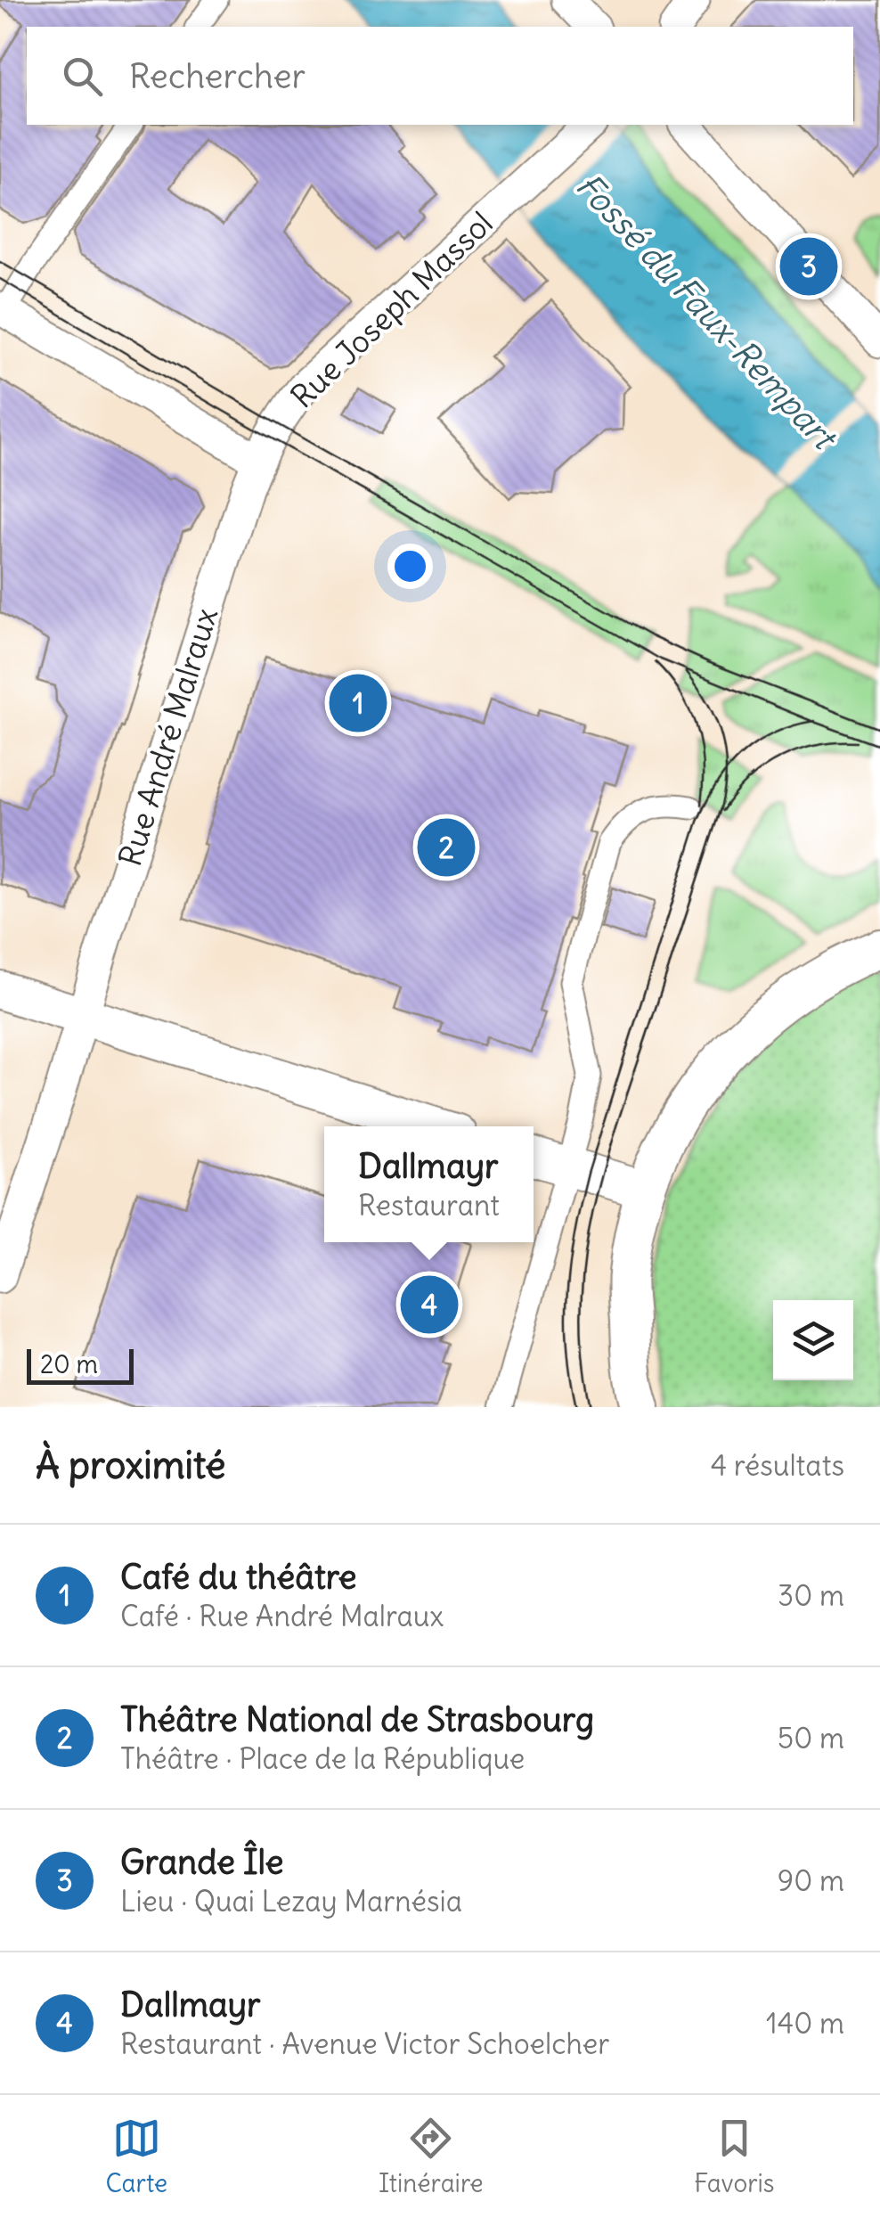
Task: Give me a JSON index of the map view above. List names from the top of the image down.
{
  "streets": {
    "street": ["Rue Joseph Massol", "Rue André Malraux"]
  },
  "crossings": [
    ["Rue Joseph Massol", "Rue André Malraux"]
  ],
  "water": ["Fossé du Faux-Rempart"],
  "scale_bar": "20 m",
  "page": {
    "search": "Rechercher",
    "pins": [
      "3",
      "1",
      "2",
      "4"
    ],
    "popup": ["Dallmayr", "Restaurant"],
    "scale": "20 m",
    "heading": ["À proximité", "4 résultats"],
    "list": [
      {
        "mark": "1",
        "name": "Café du théâtre",
        "note": "Café · Rue André Malraux",
        "value": "30 m"
      },
      {
        "mark": "2",
        "name": "Théâtre National de Strasbourg",
        "note": "Théâtre · Place de la République",
        "value": "50 m"
      },
      {
        "mark": "3",
        "name": "Grande Île",
        "note": "Lieu · Quai Lezay Marnésia",
        "value": "90 m"
      },
      {
        "mark": "4",
        "name": "Dallmayr",
        "note": "Restaurant · Avenue Victor Schoelcher",
        "value": "140 m"
      }
    ],
    "nav": ["Carte", "Itinéraire", "Favoris"]
  }
}
